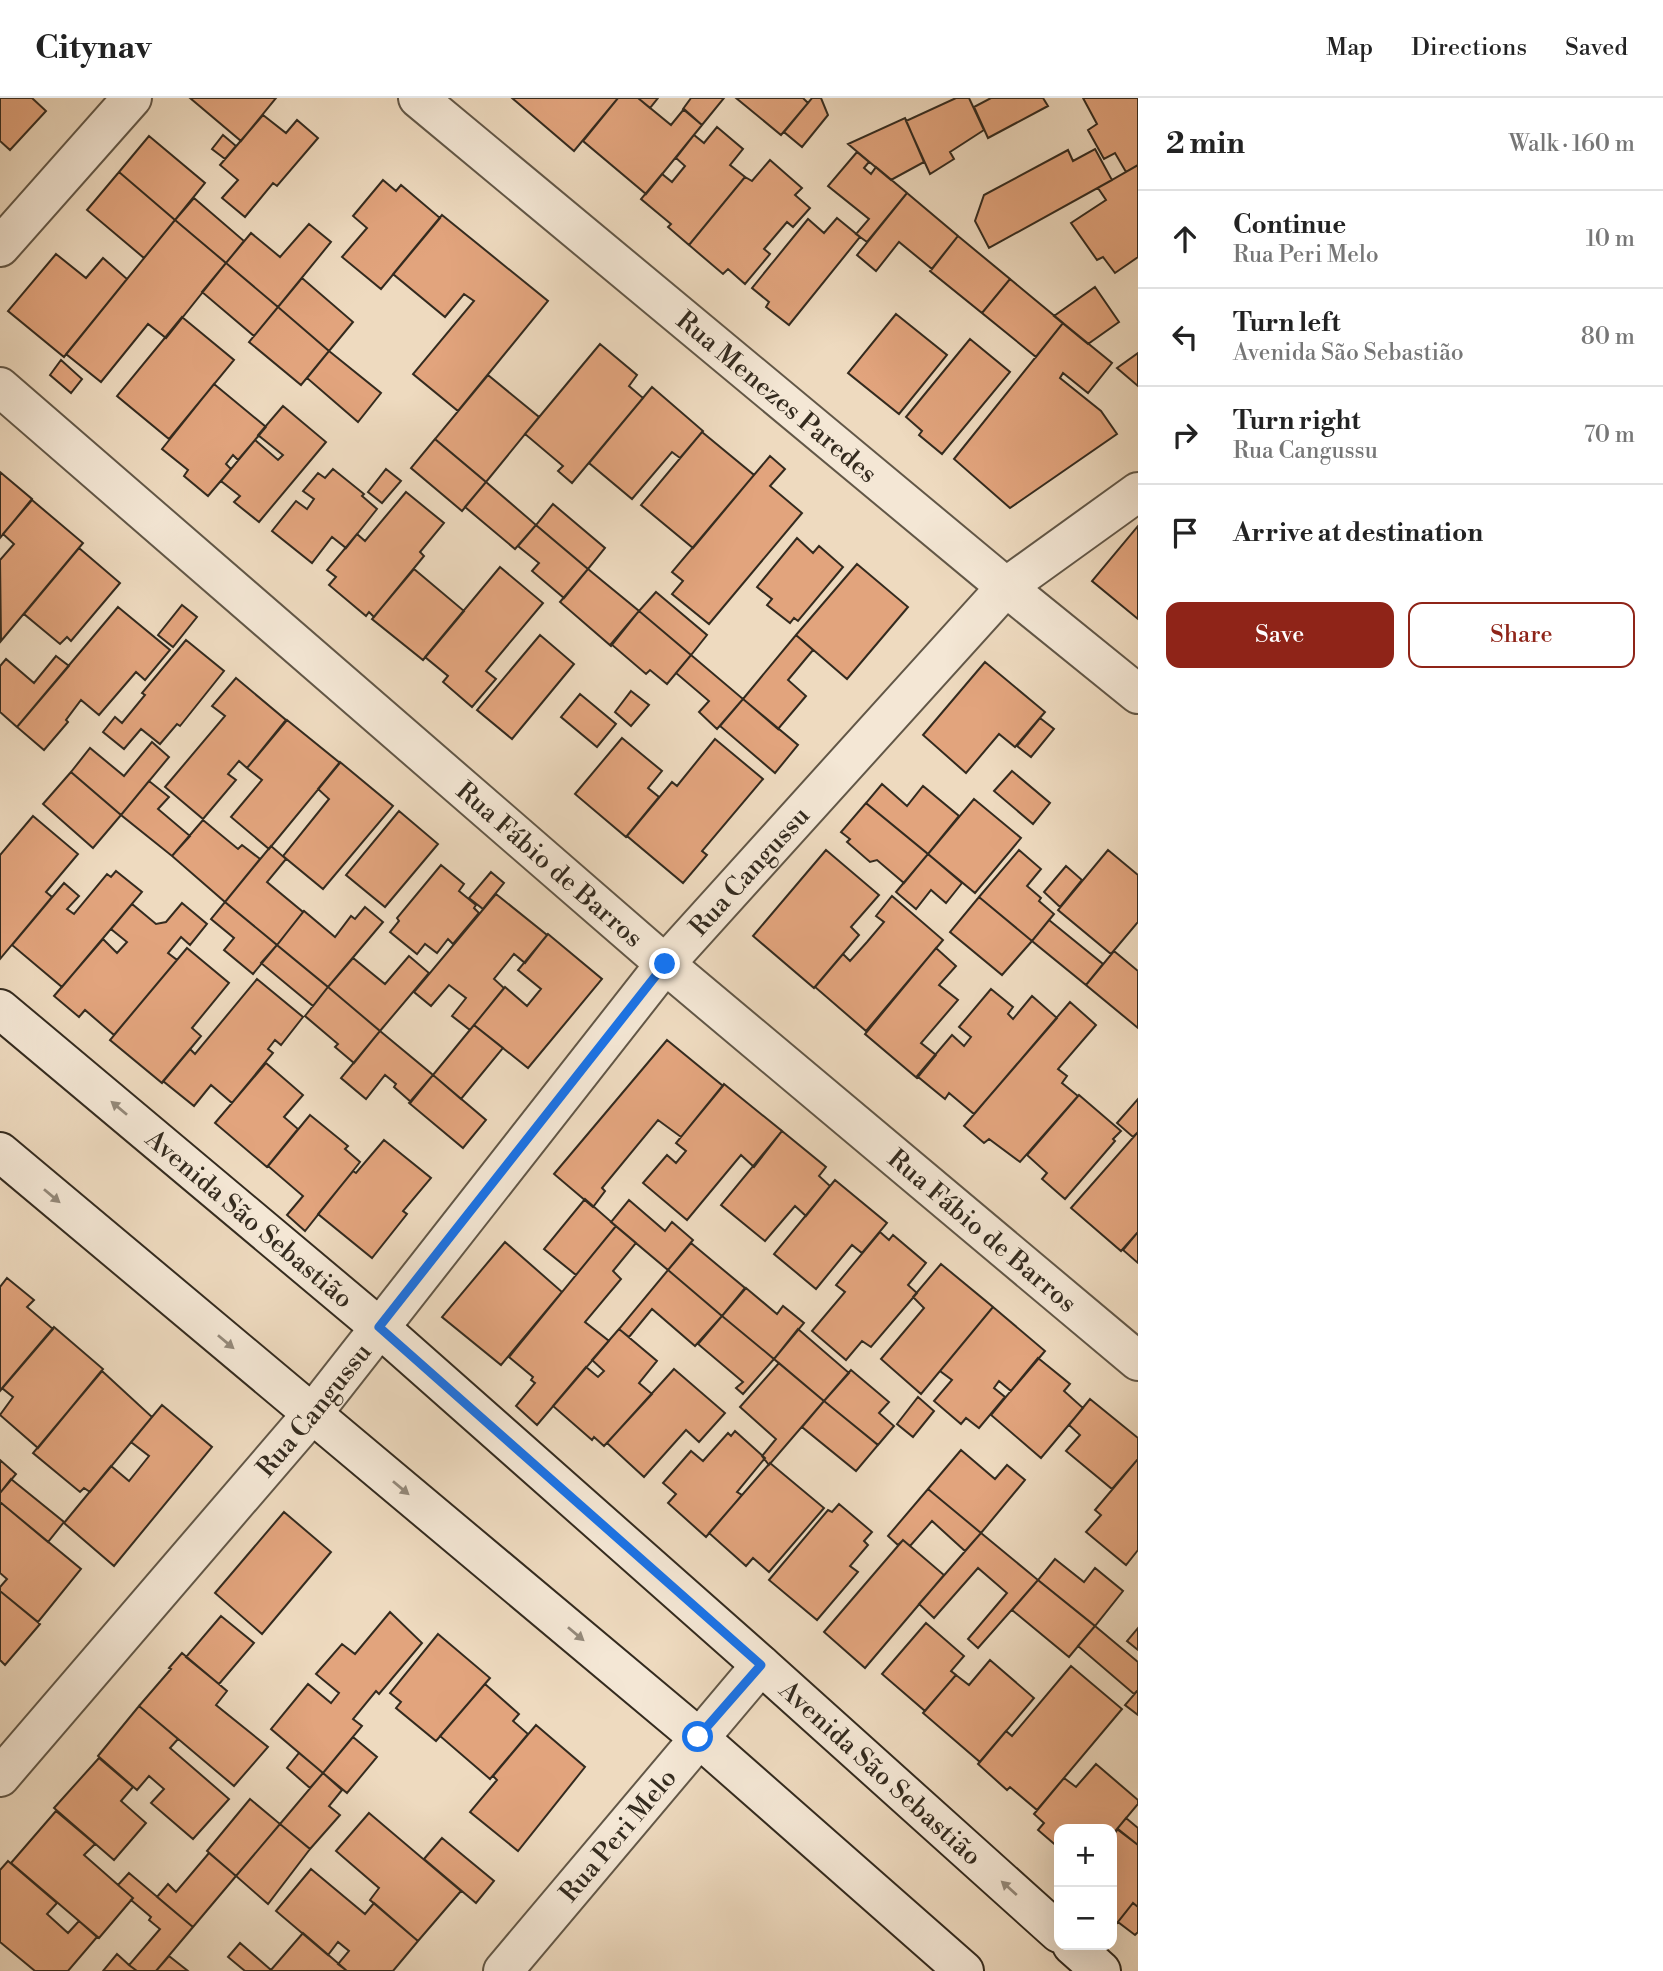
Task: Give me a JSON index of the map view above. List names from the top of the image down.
{
  "streets": {
    "street": [
      "Rua Menezes Paredes",
      "Rua Fábio de Barros",
      "Rua Cangussu",
      "Avenida São Sebastião",
      "Rua Peri Melo"
    ]
  },
  "crossings": [
    ["Rua Menezes Paredes", "Rua Cangussu"],
    ["Rua Fábio de Barros", "Rua Cangussu"],
    ["Rua Cangussu", "Avenida São Sebastião"],
    ["Avenida São Sebastião", "Rua Peri Melo"]
  ],
  "page": {
    "header": "Citynav",
    "nav": ["Map", "Directions", "Saved"],
    "heading": ["2 min", "Walk · 160 m"],
    "list": [
      ["Continue", "Rua Peri Melo", "10 m"],
      ["Turn left", "Avenida São Sebastião", "80 m"],
      ["Turn right", "Rua Cangussu", "70 m"],
      "Arrive at destination"
    ],
    "buttons": ["Save", "Share"],
    "map_buttons": ["+", "−"]
  }
}
